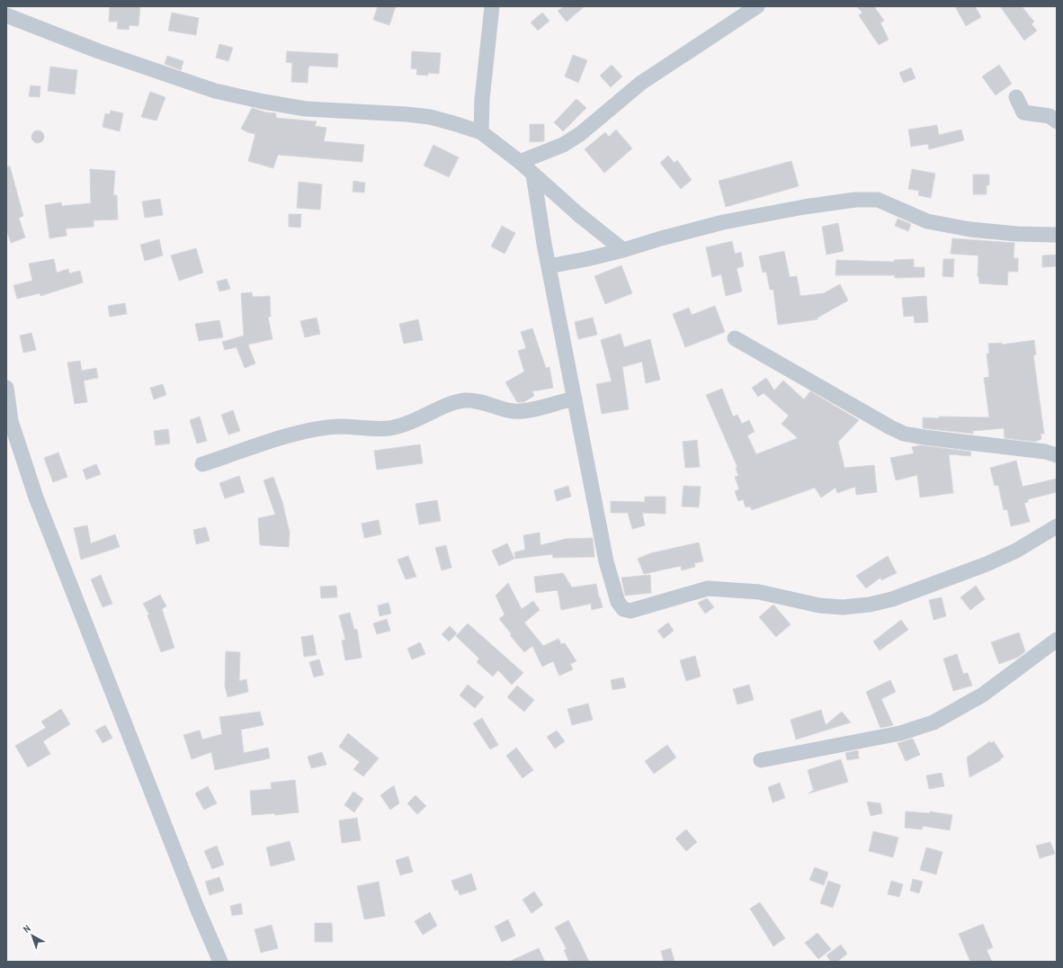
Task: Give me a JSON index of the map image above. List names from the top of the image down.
{
  "north": "top left"
}
